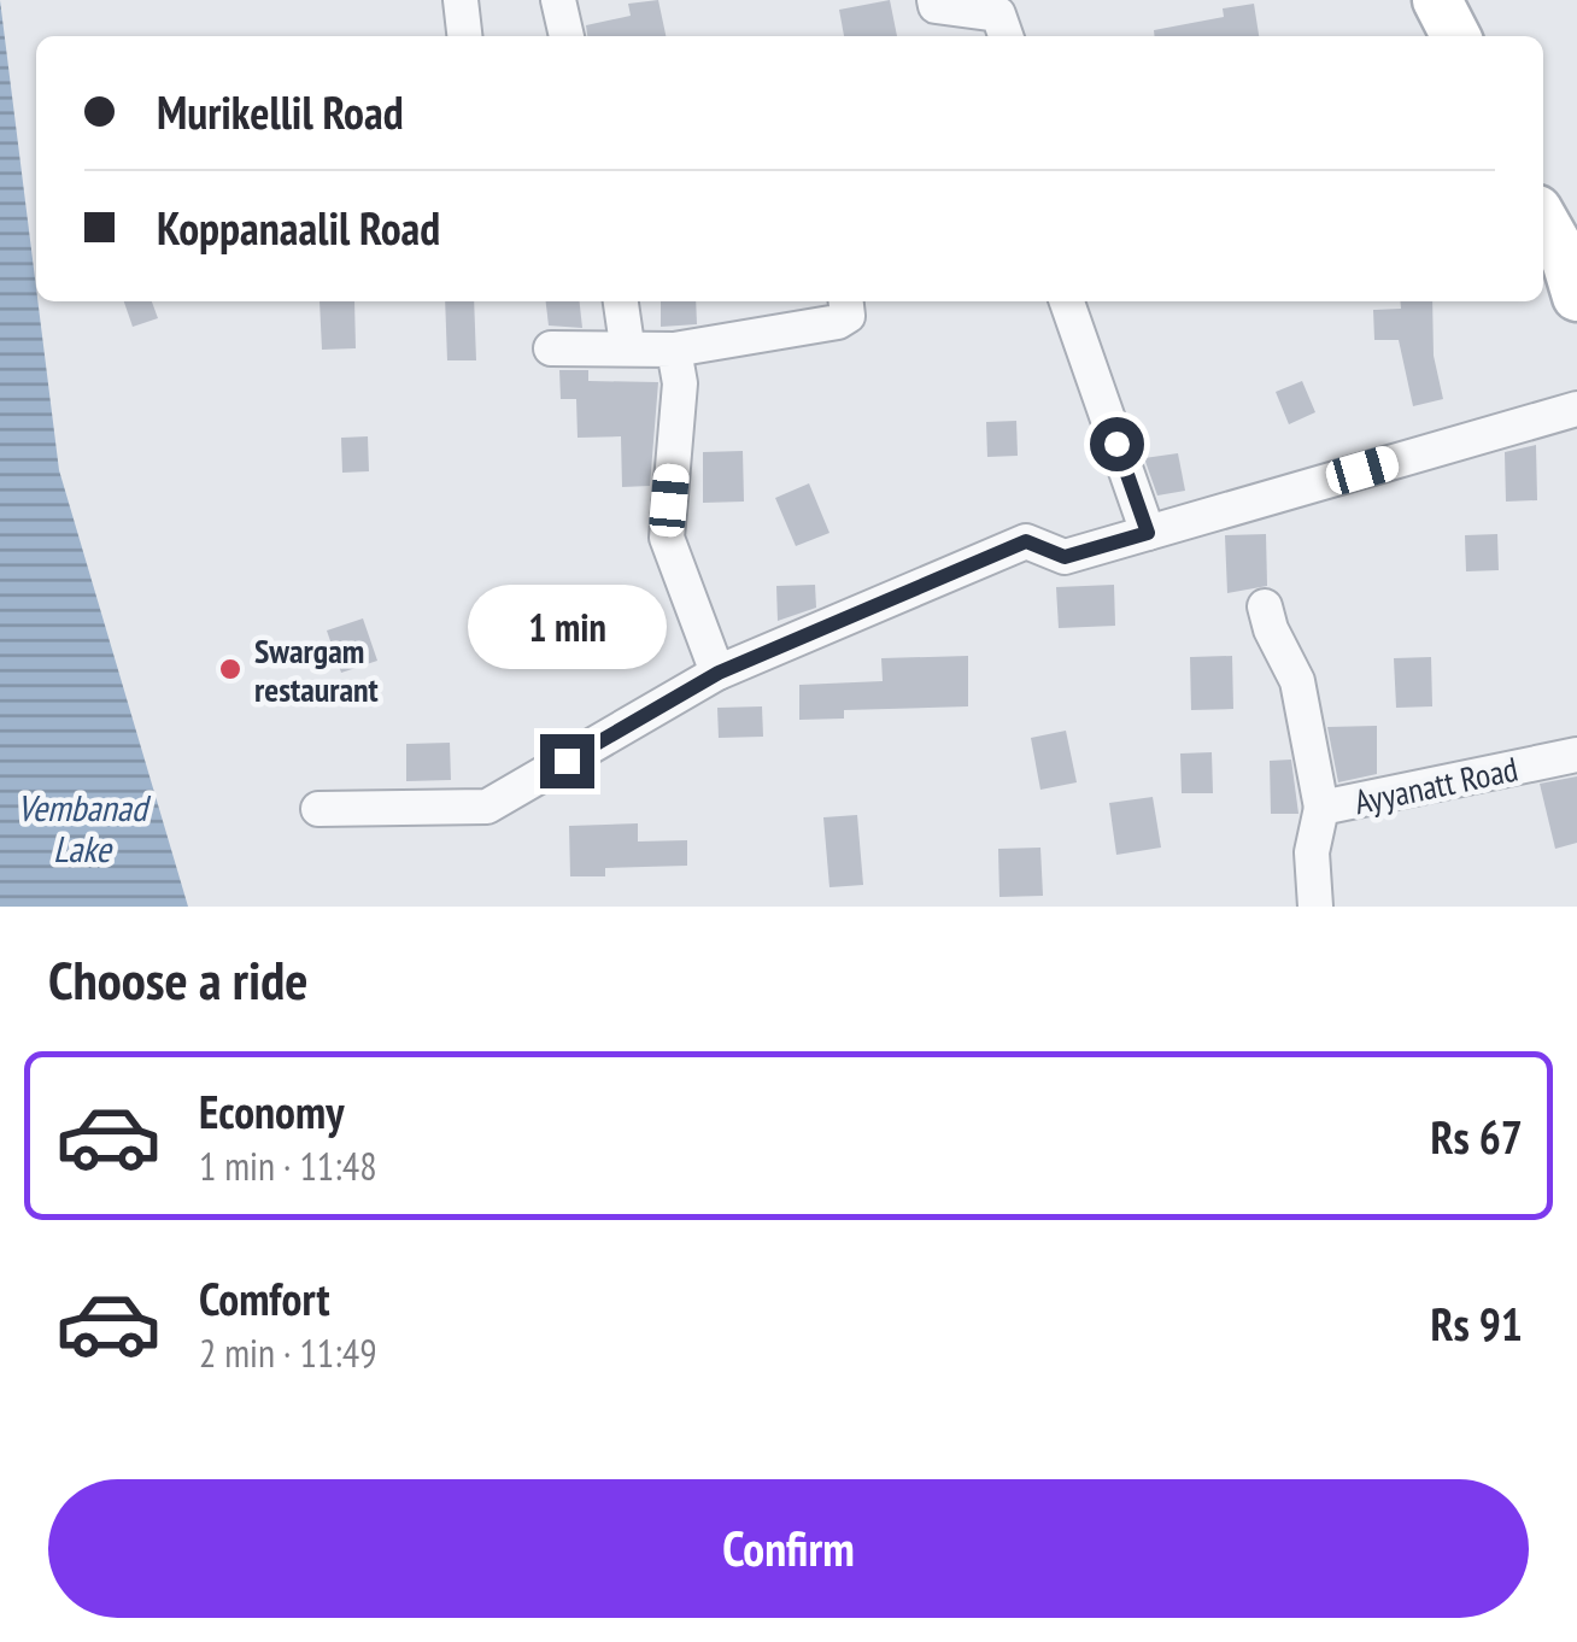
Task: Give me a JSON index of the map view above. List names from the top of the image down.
{
  "streets": {
    "street": ["Ayyanatt Road"]
  },
  "water": ["Vembanad Lake"],
  "places": ["Swargam restaurant"],
  "page": {
    "banner": ["Murikellil Road", "Koppanaalil Road"],
    "bubble": "1 min",
    "heading": "Choose a ride",
    "list": [
      {
        "name": "Economy",
        "note": "1 min · 11:48",
        "value": "Rs 67"
      },
      {
        "name": "Comfort",
        "note": "2 min · 11:49",
        "value": "Rs 91"
      }
    ],
    "buttons": "Confirm"
  }
}
